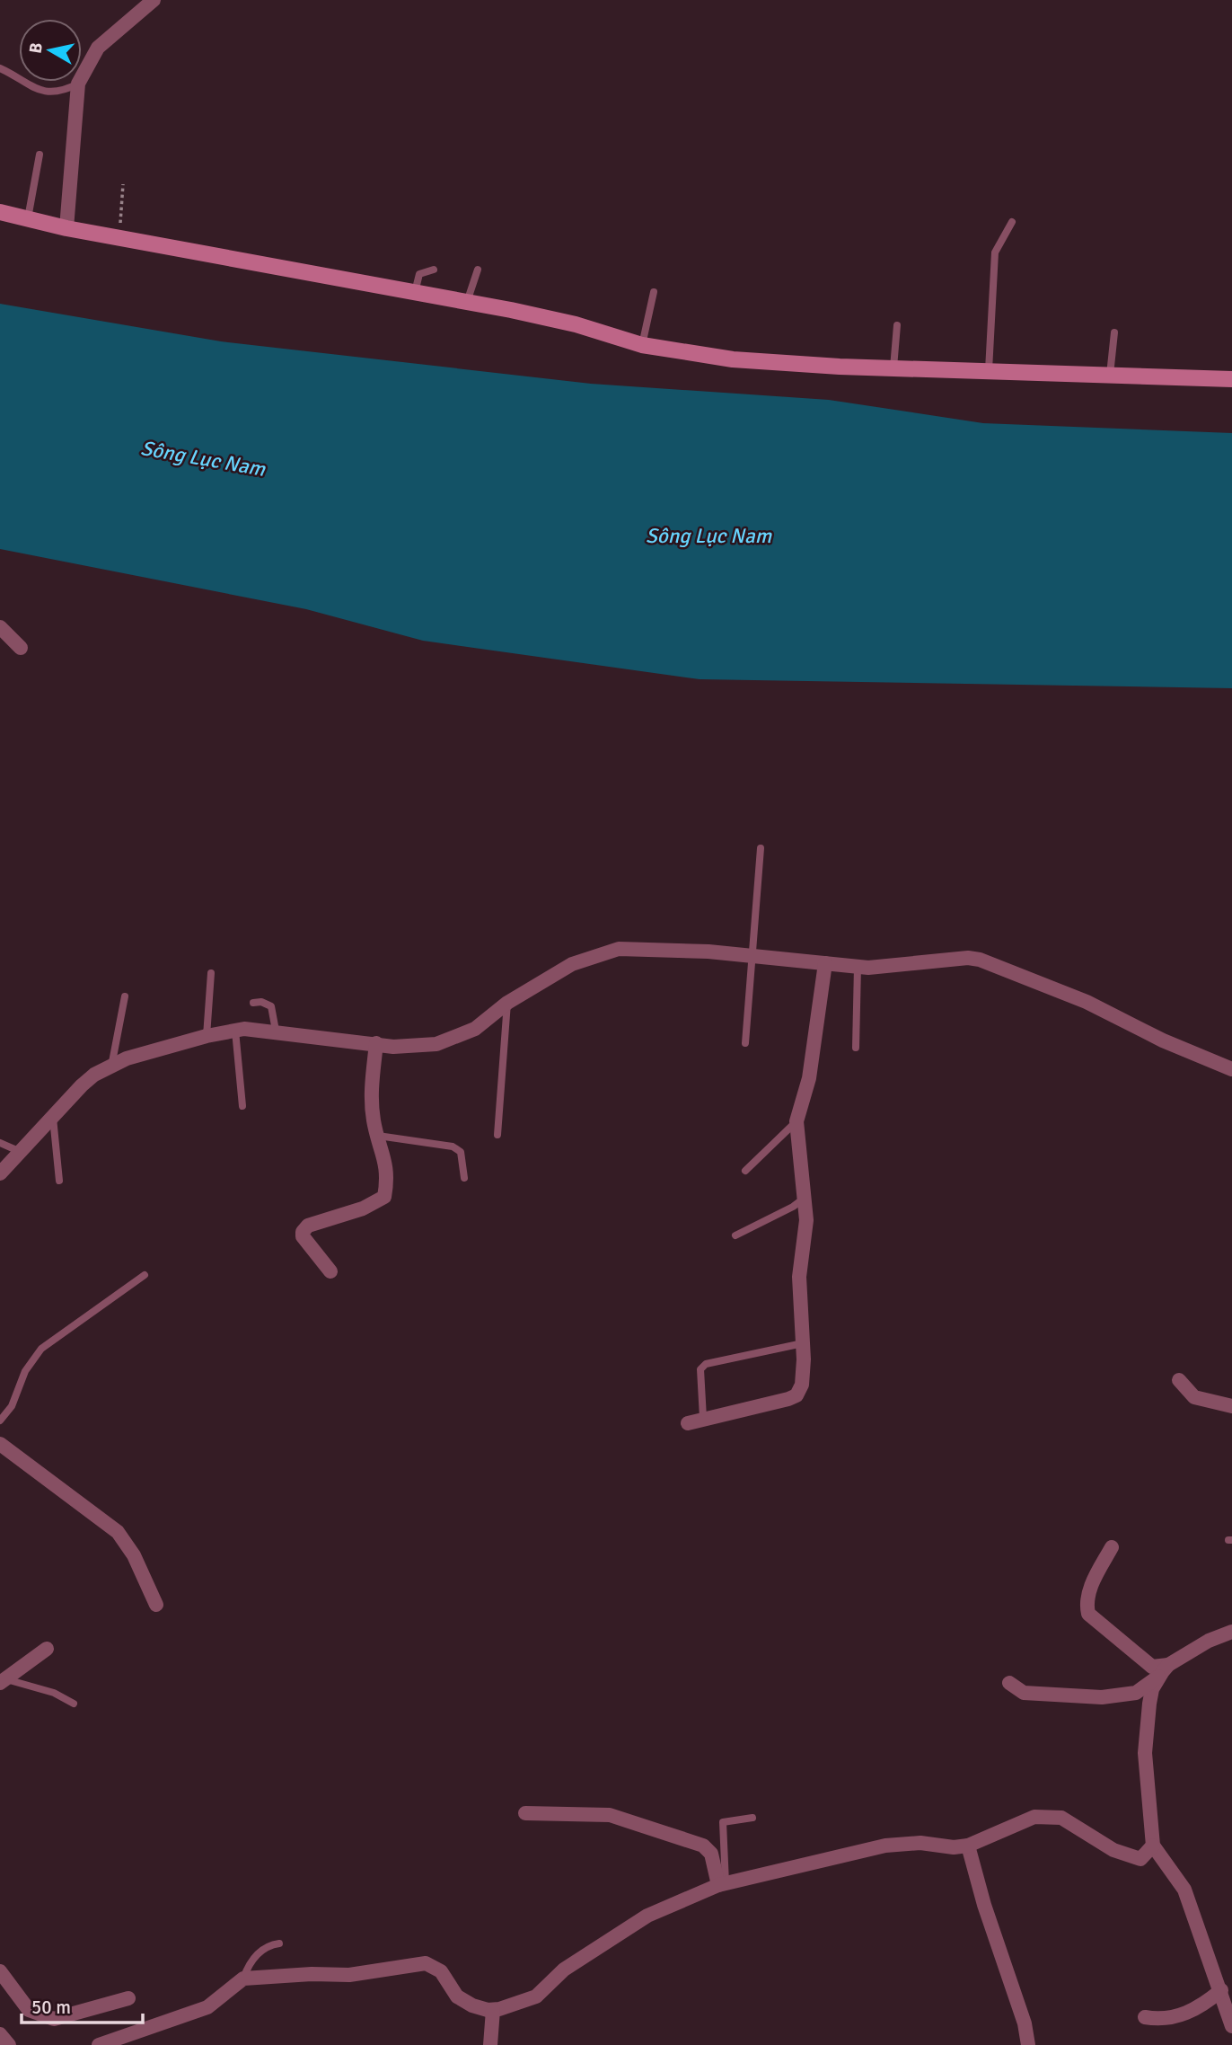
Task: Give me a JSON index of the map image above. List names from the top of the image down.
{
  "water": ["Sông Lục Nam"],
  "scale_bar": "50 m",
  "north": "left"
}
